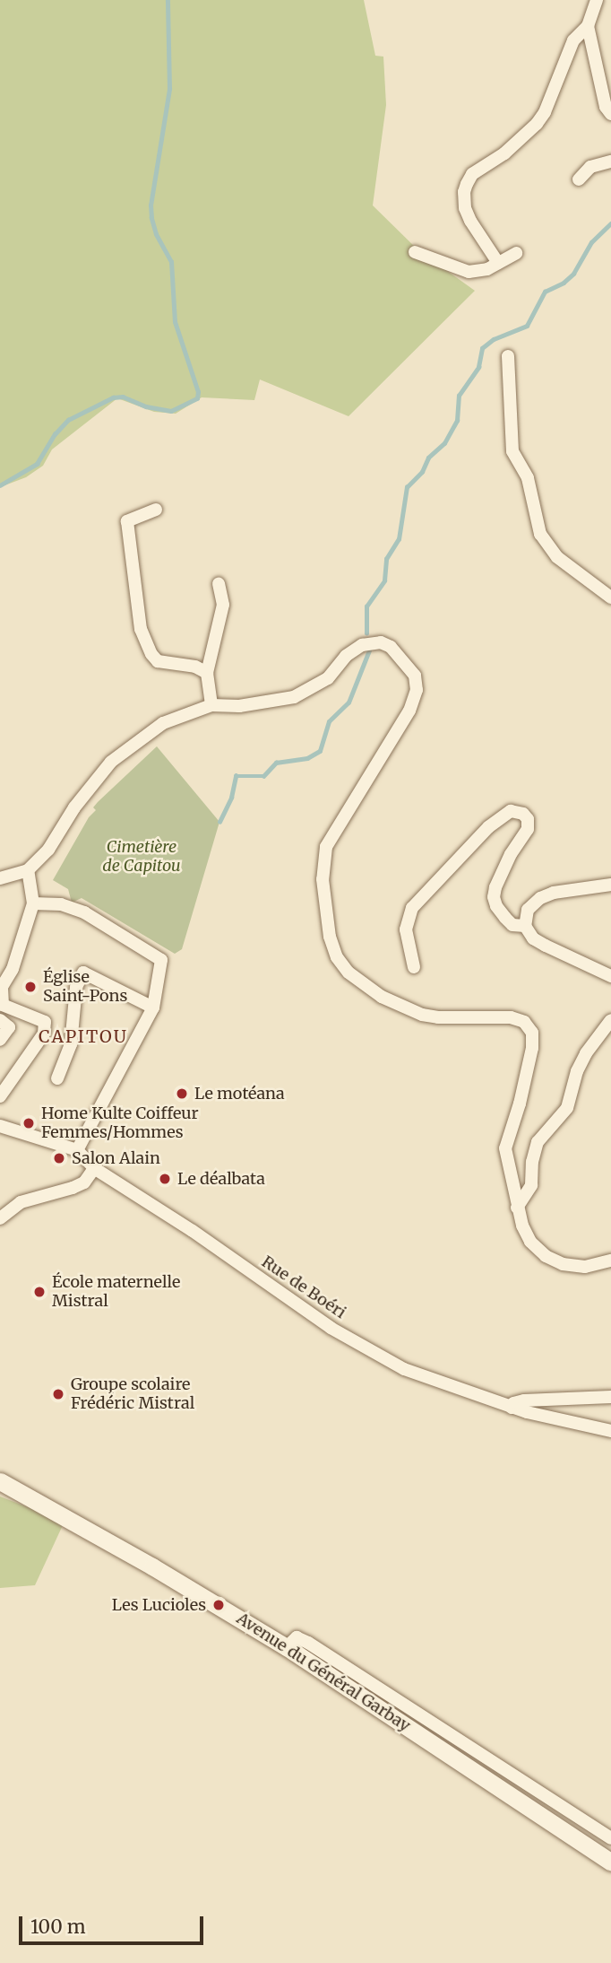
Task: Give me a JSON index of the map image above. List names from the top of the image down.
{
  "streets": {
    "main road": ["Avenue du Général Garbay"],
    "street": ["Rue de Boéri"]
  },
  "districts": ["CAPITOU"],
  "parks": ["Cimetière de Capitou"],
  "places": [
    "Église Saint-Pons",
    "Le motéana",
    "Home Kulte Coiffeur Femmes/Hommes",
    "Salon Alain",
    "Le déalbata",
    "École maternelle Mistral",
    "Groupe scolaire Frédéric Mistral",
    "Les Lucioles"
  ],
  "scale_bar": "100 m"
}
